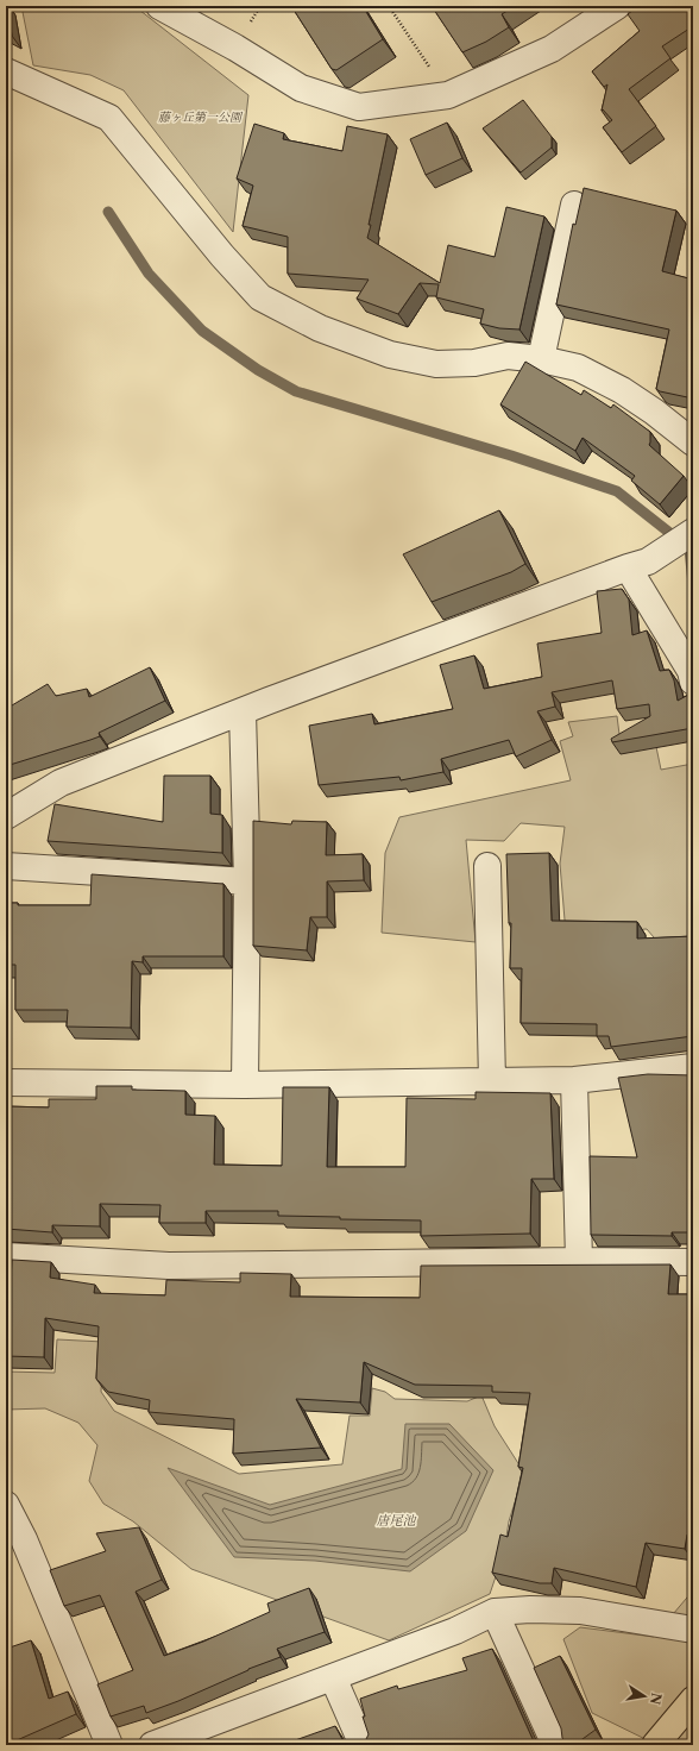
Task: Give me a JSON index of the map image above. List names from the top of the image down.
{
  "water": ["唐尾池"],
  "parks": ["藤ヶ丘第一公園"],
  "north": "right"
}
